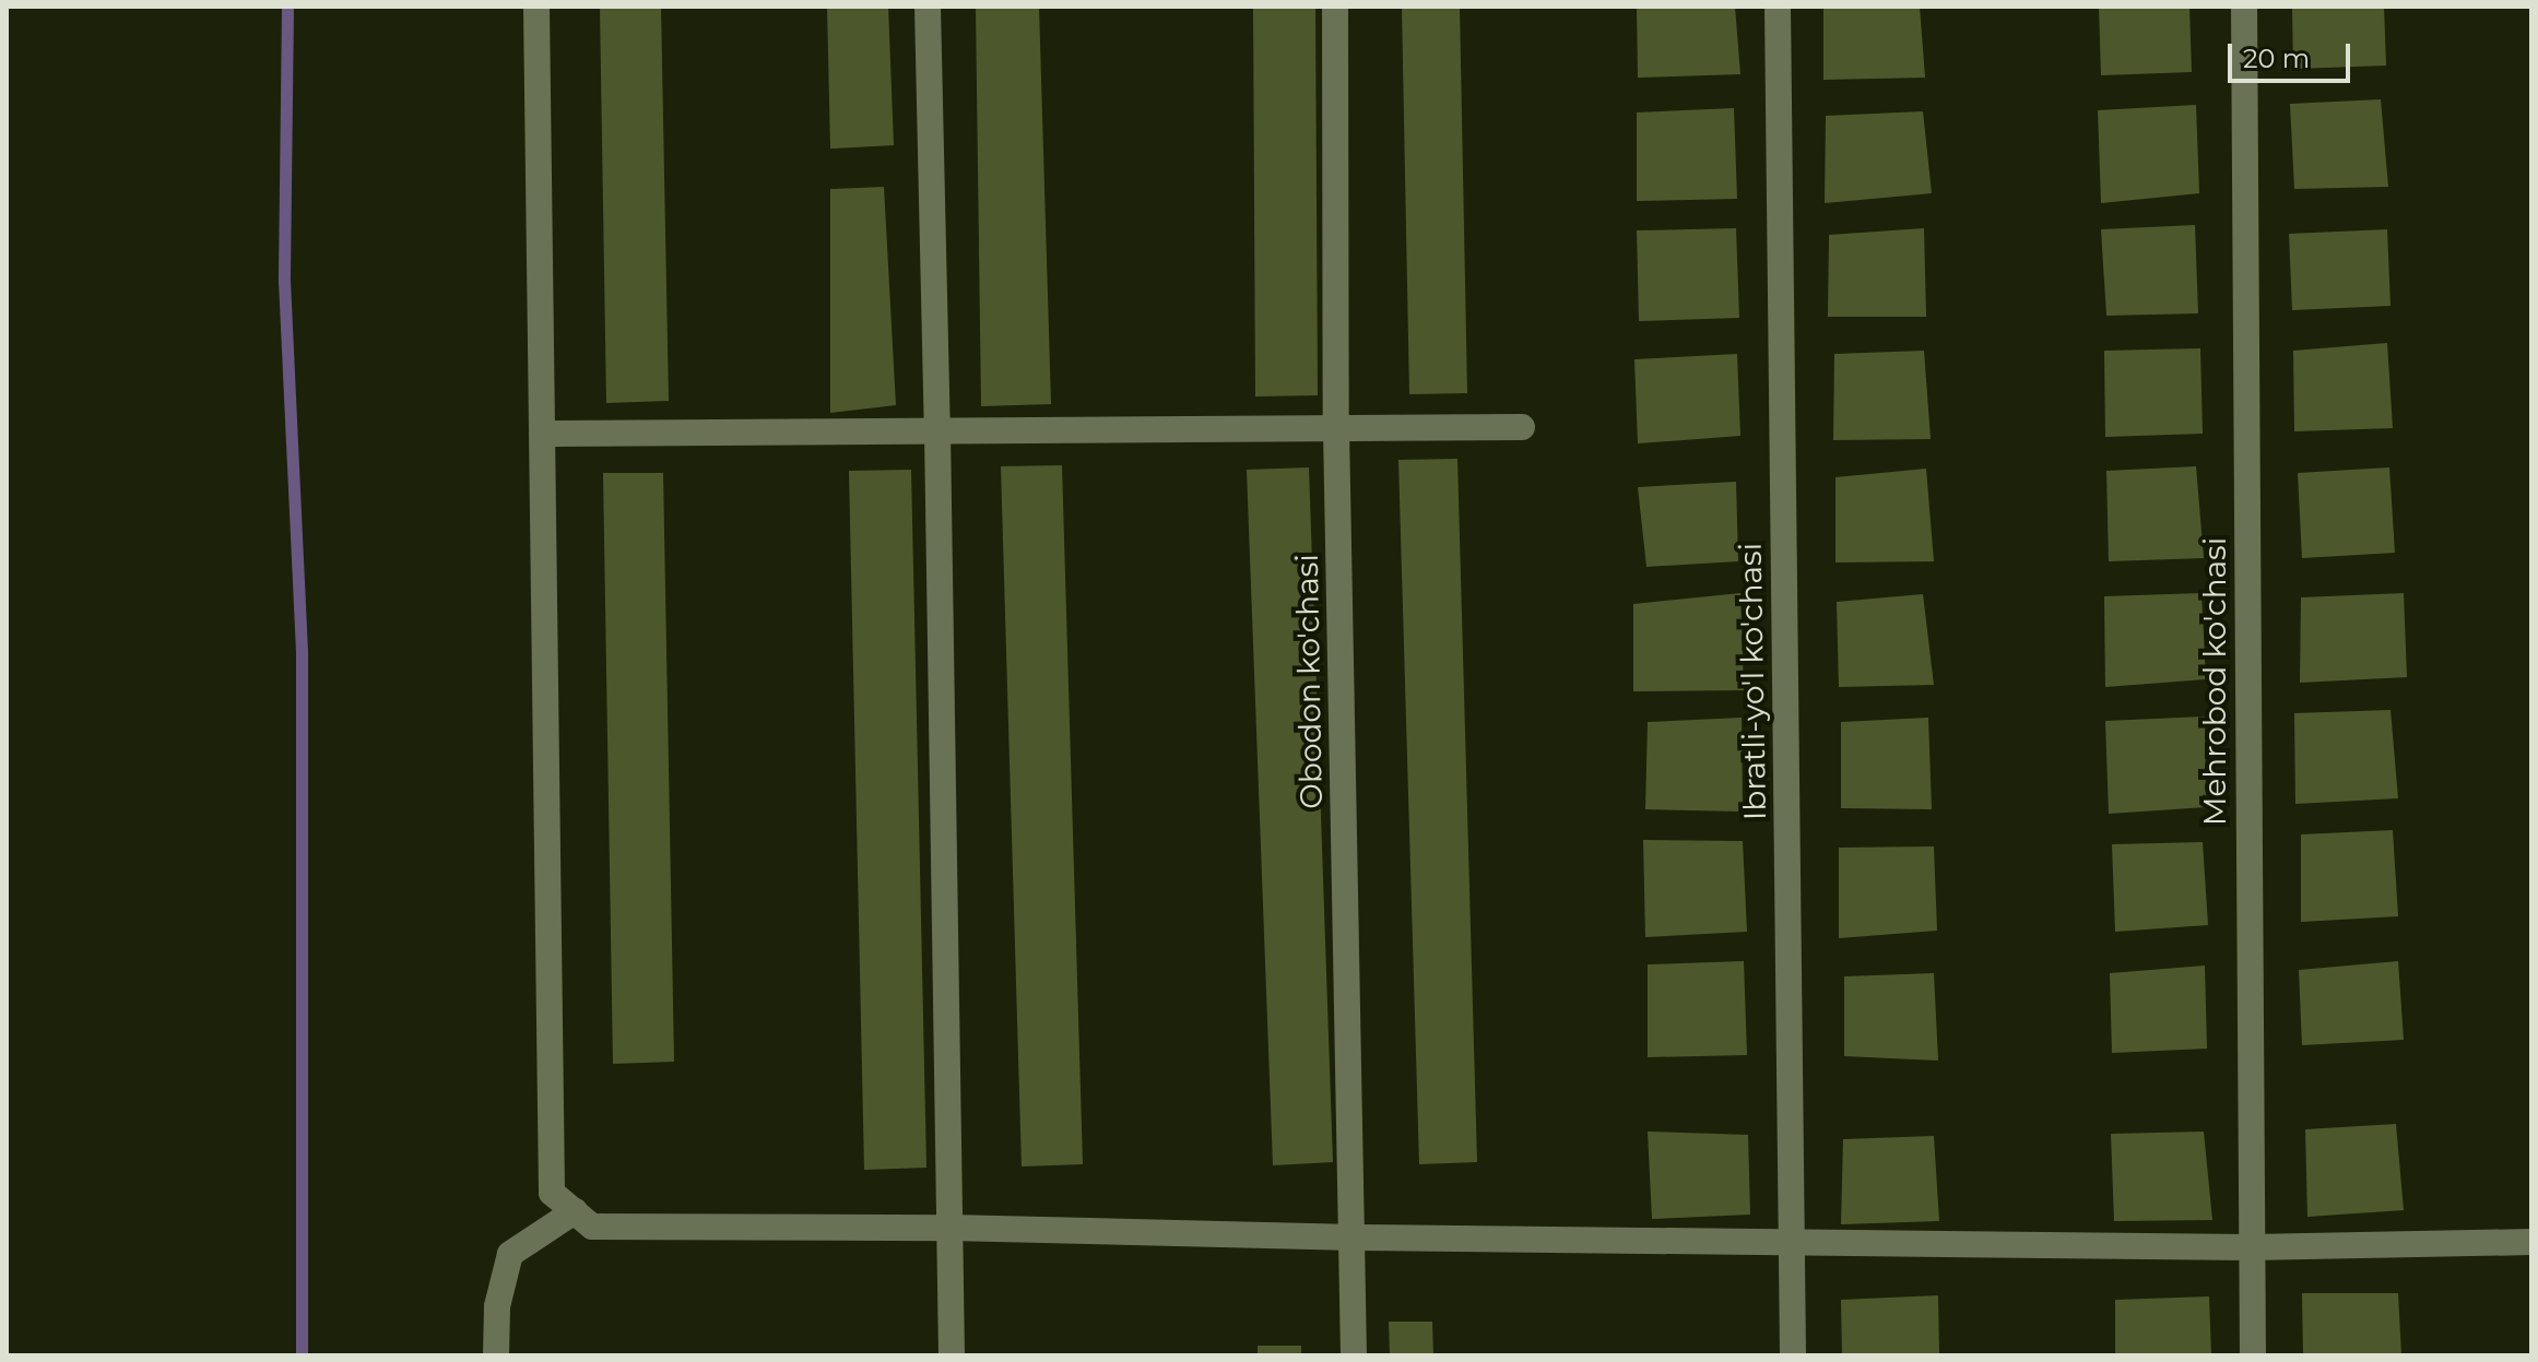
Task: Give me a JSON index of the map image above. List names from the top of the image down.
{
  "streets": {
    "street": ["Obodon ko'chasi", "Ibratli-yo'l ko'chasi", "Mehrobod ko'chasi"]
  },
  "scale_bar": "20 m"
}
